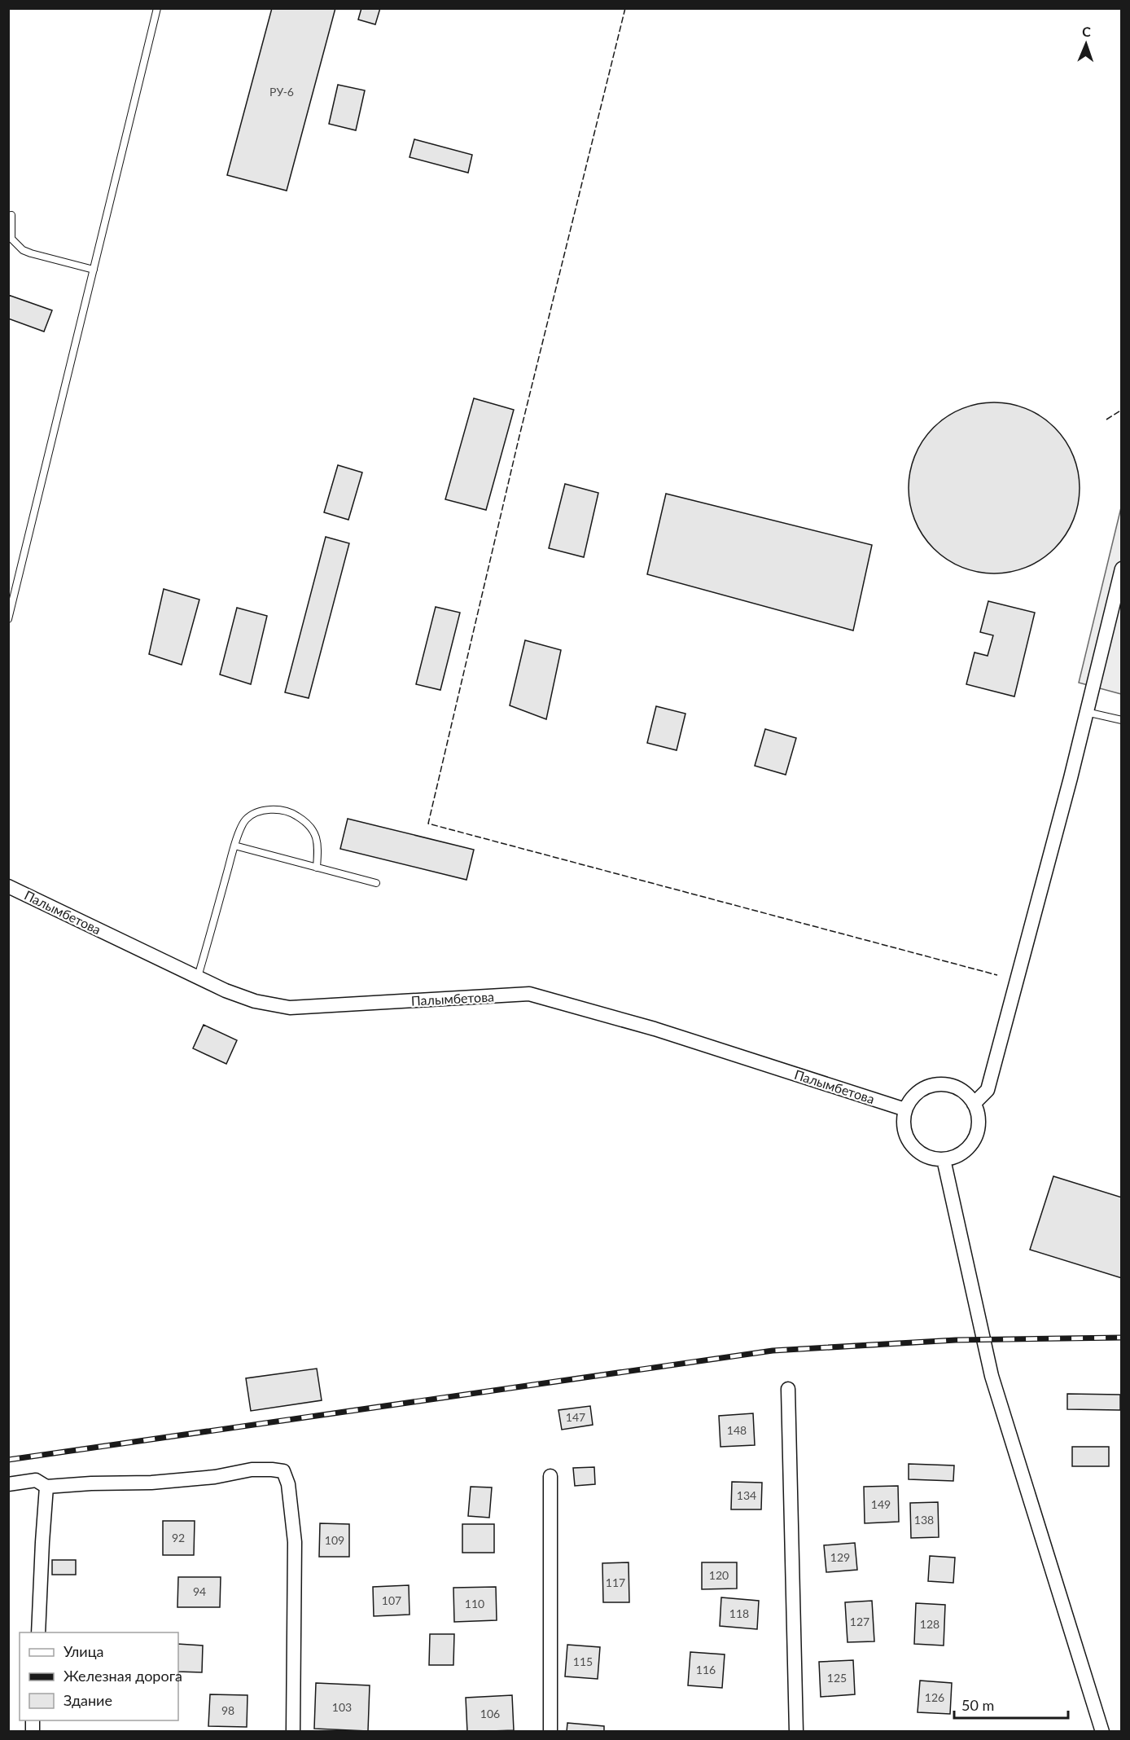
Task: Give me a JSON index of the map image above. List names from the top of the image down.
{
  "streets": {
    "street": ["Палымбетова"]
  },
  "house_numbers": [
    "РУ-6",
    "147",
    "148",
    "134",
    "149",
    "138",
    "92",
    "109",
    "129",
    "120",
    "117",
    "94",
    "107",
    "110",
    "118",
    "127",
    "128",
    "115",
    "116",
    "125",
    "126",
    "103",
    "98",
    "106"
  ],
  "legend": ["Улица", "Железная дорога", "Здание"],
  "scale_bar": "50 m",
  "north": "top"
}
